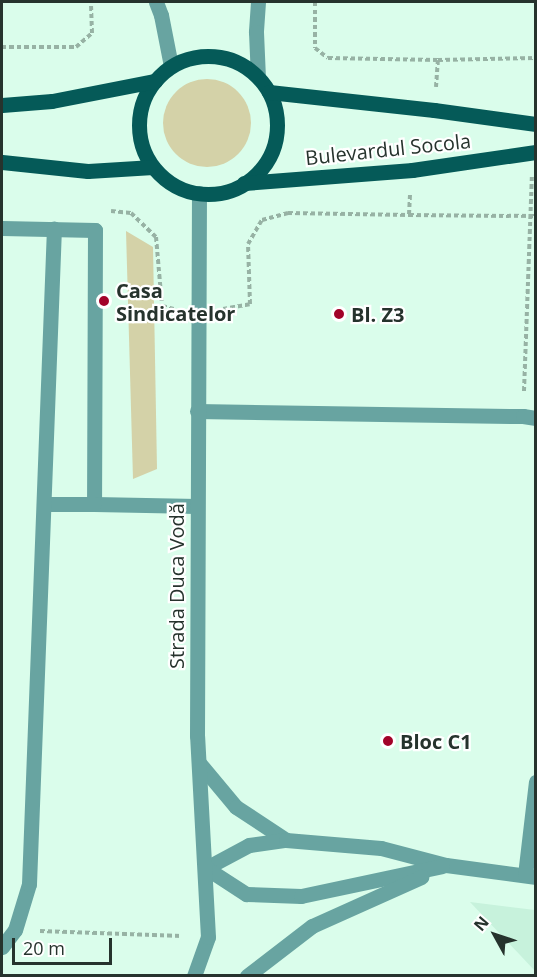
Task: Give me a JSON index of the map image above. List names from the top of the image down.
{
  "streets": {
    "main road": ["Bulevardul Socola"],
    "street": ["Strada Duca Vodă"]
  },
  "crossings": [
    ["Bulevardul Socola", "Strada Duca Vodă"]
  ],
  "places": ["Casa Sindicatelor", "Bl. Z3", "Bloc C1"],
  "scale_bar": "20 m",
  "north": "top left"
}
